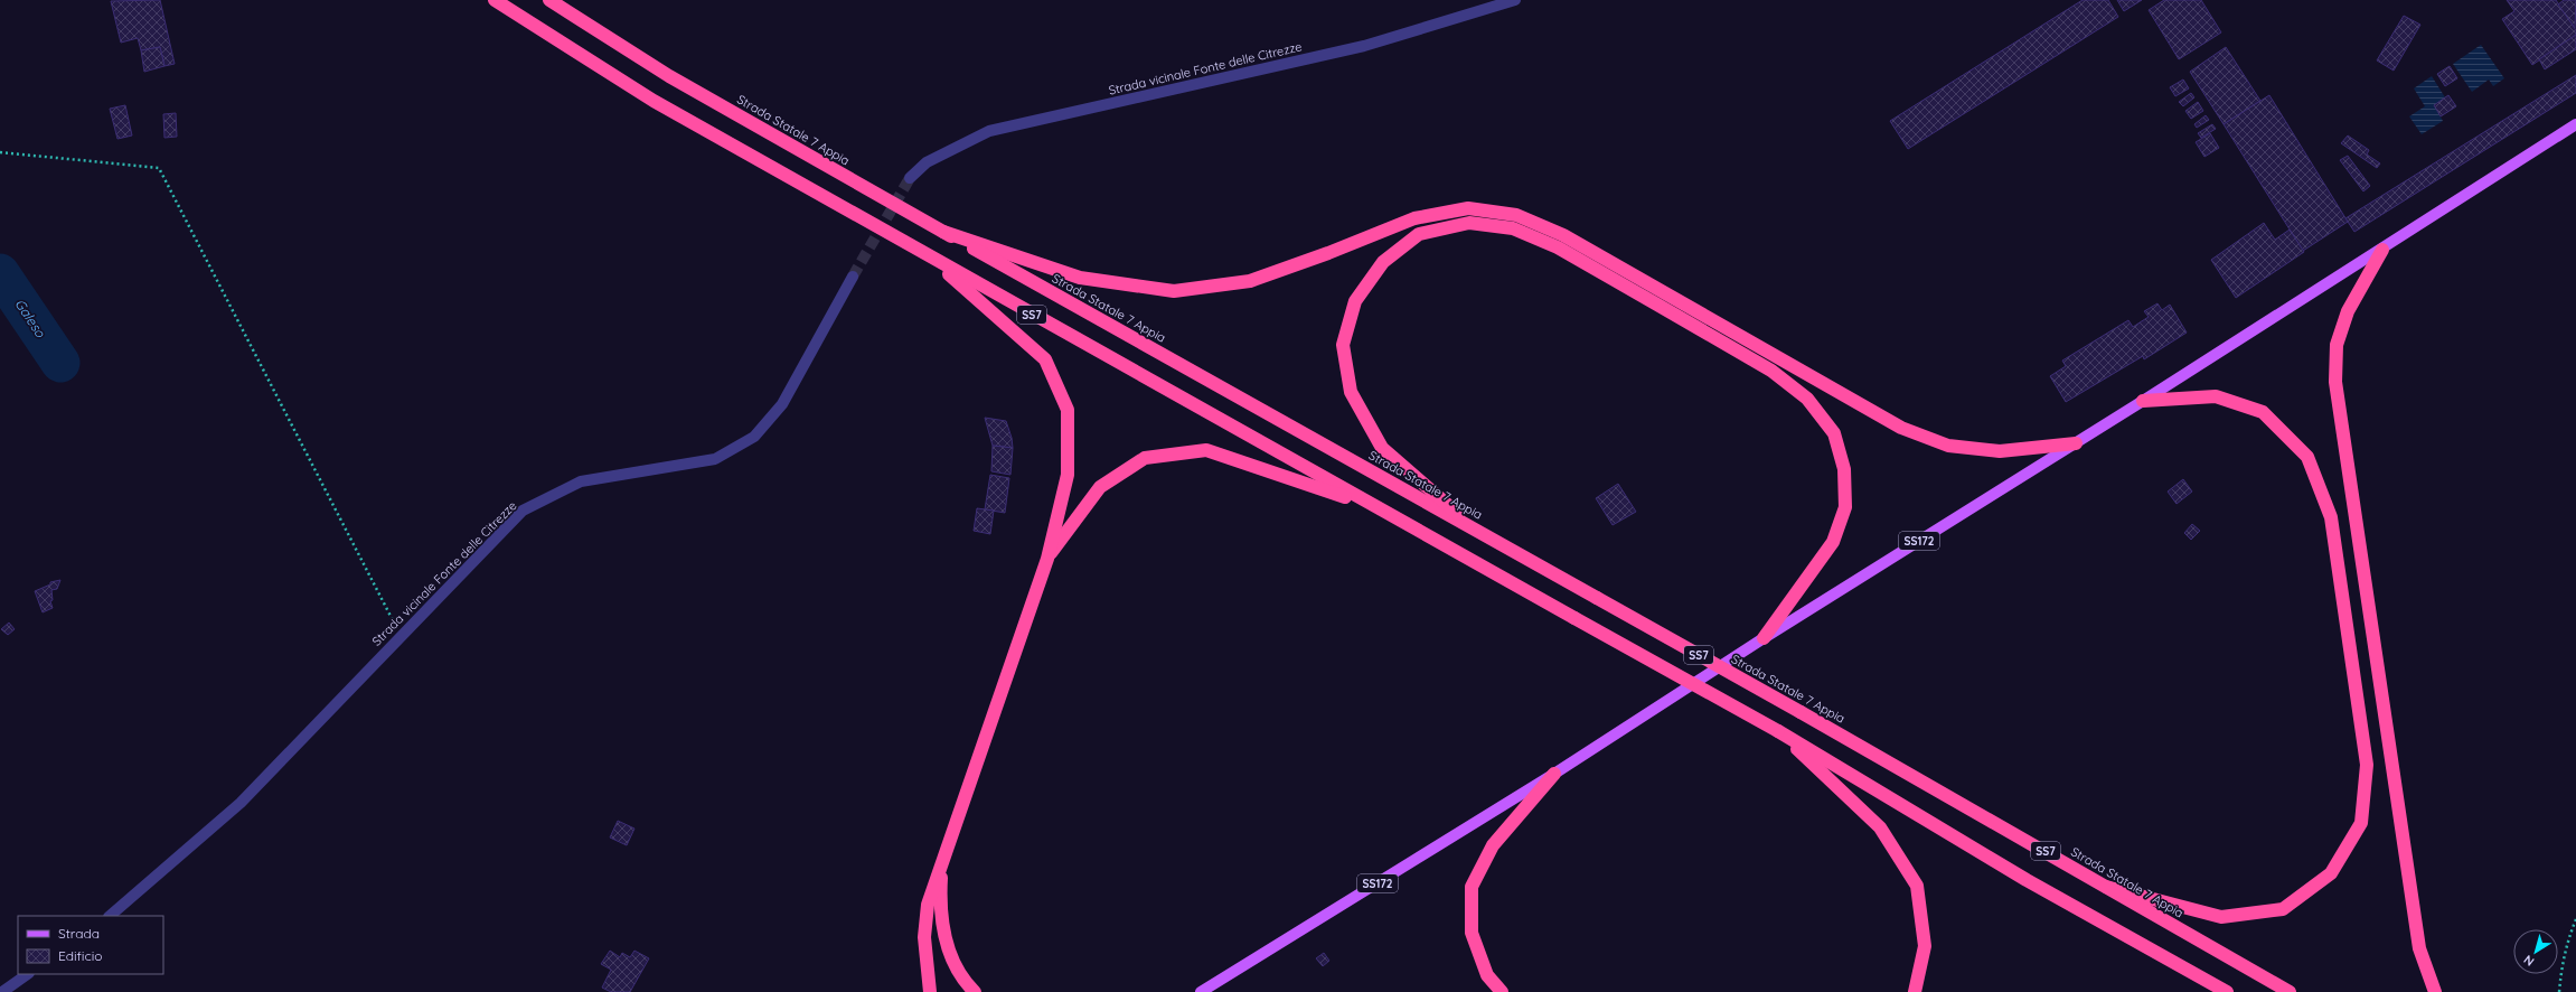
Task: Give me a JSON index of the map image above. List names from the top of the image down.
{
  "streets": {
    "highway": ["Strada Statale 7 Appia", "SS7"],
    "main road": ["SS172"],
    "street": ["Strada vicinale Fonte delle Citrezze"]
  },
  "water": ["Galeso"],
  "legend": ["Strada", "Edificio"],
  "north": "bottom left"
}
